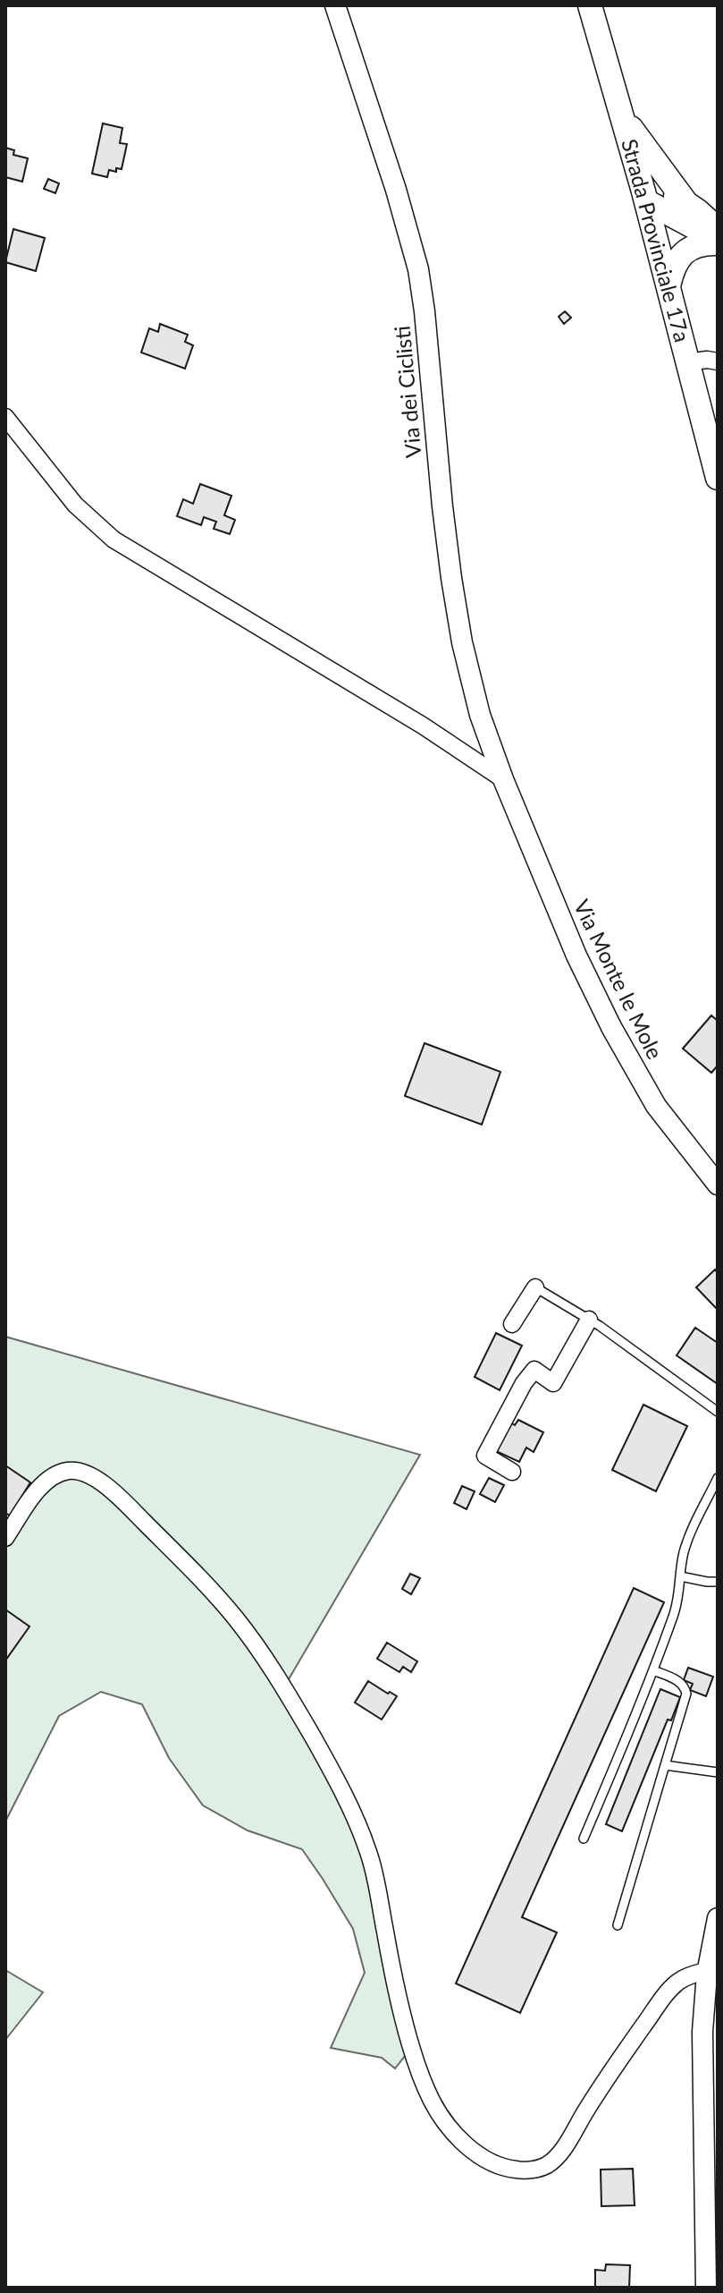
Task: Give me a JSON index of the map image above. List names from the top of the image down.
{
  "streets": {
    "main road": ["Strada Provinciale 17a"],
    "street": ["Via dei Ciclisti", "Via Monte le Mole"]
  },
  "crossings": [
    ["Via dei Ciclisti", "Via Monte le Mole"]
  ]
}
